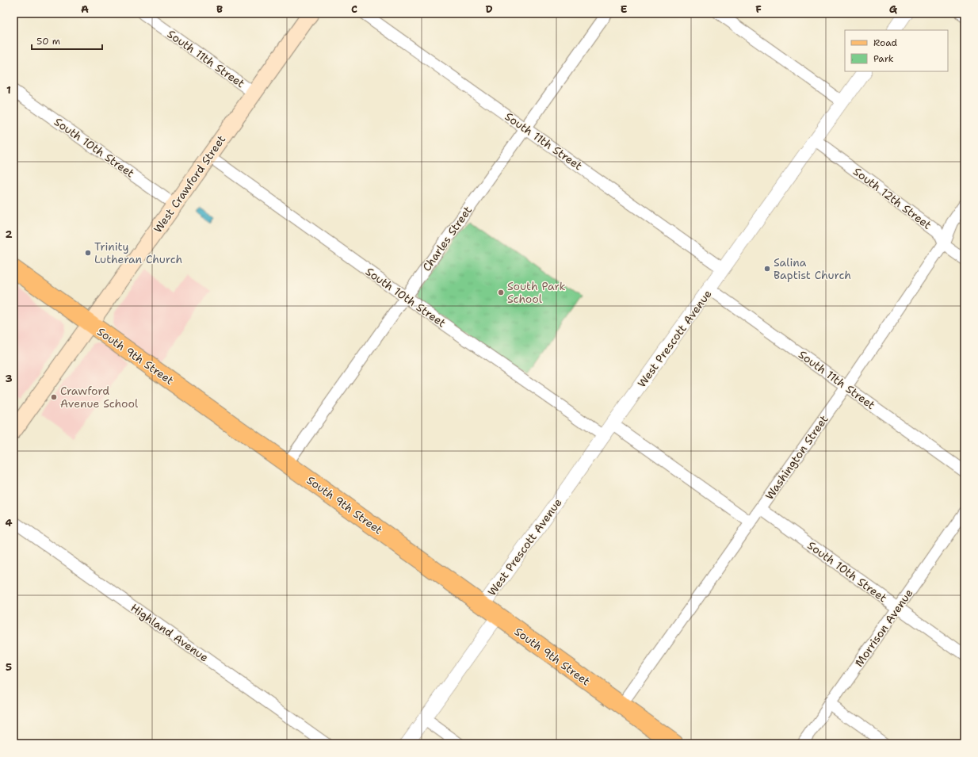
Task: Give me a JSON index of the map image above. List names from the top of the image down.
{
  "streets": {
    "main road": ["West Crawford Street", "South 9th Street"],
    "street": [
      "South 11th Street",
      "South 10th Street",
      "South 12th Street",
      "Charles Street",
      "West Prescott Avenue",
      "Washington Street",
      "Morrison Avenue",
      "Highland Avenue"
    ]
  },
  "crossings": [
    ["South 11th Street", "West Crawford Street"],
    ["South 11th Street", "Charles Street"],
    ["South 11th Street", "West Prescott Avenue"],
    ["South 11th Street", "Washington Street"],
    ["South 10th Street", "West Crawford Street"],
    ["South 10th Street", "Charles Street"],
    ["South 10th Street", "West Prescott Avenue"],
    ["South 10th Street", "Washington Street"],
    ["South 10th Street", "Morrison Avenue"],
    ["West Crawford Street", "South 9th Street"],
    ["South 12th Street", "West Prescott Avenue"],
    ["South 12th Street", "Washington Street"],
    ["Charles Street", "South 9th Street"],
    ["West Prescott Avenue", "South 9th Street"],
    ["South 9th Street", "Washington Street"]
  ],
  "places": [
    "Trinity Lutheran Church",
    "Salina Baptist Church",
    "South Park School",
    "Crawford Avenue School"
  ],
  "legend": ["Road", "Park"],
  "scale_bar": "50 m",
  "grid": {
    "columns": [
      "A",
      "B",
      "C",
      "D",
      "E",
      "F",
      "G"
    ],
    "rows": [
      "1",
      "2",
      "3",
      "4",
      "5"
    ]
  }
}
